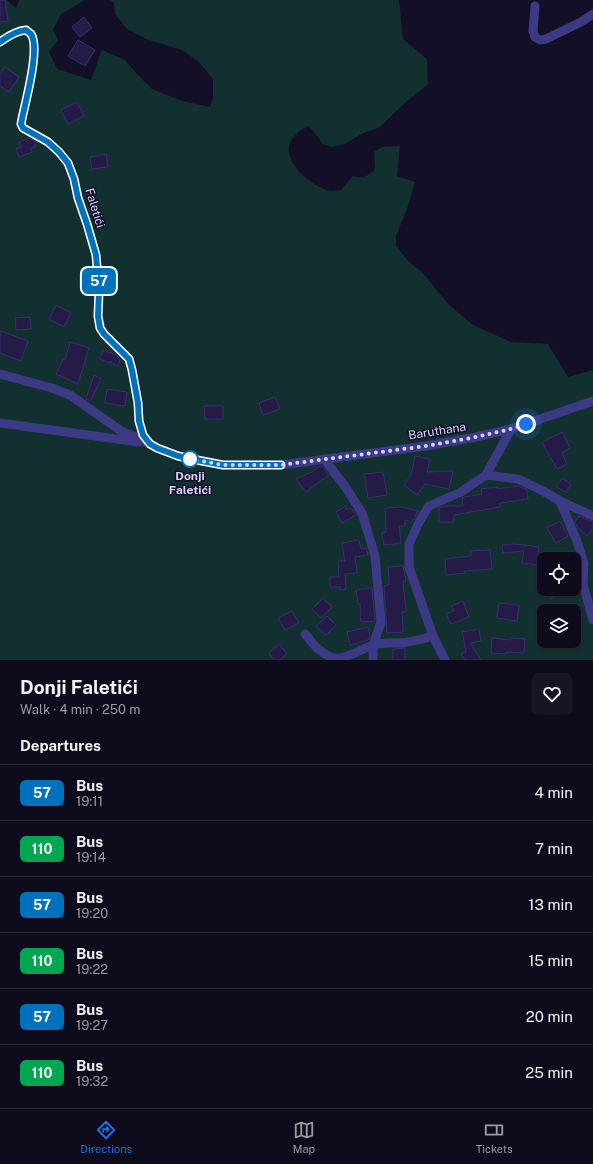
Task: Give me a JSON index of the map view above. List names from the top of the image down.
{
  "streets": {
    "street": ["Faletići", "Baruthana"]
  },
  "crossings": [
    ["Faletići", "Baruthana"]
  ],
  "places": ["Donji Faletići"],
  "lines": ["bus line 57"],
  "page": {
    "on_map": "57",
    "heading": [
      ["Donji Faletići", "Walk · 4 min · 250 m"],
      "Departures"
    ],
    "list": [
      {
        "mark": "57",
        "name": "Bus",
        "note": "19:11",
        "value": "4 min"
      },
      {
        "mark": "110",
        "name": "Bus",
        "note": "19:14",
        "value": "7 min"
      },
      {
        "mark": "57",
        "name": "Bus",
        "note": "19:20",
        "value": "13 min"
      },
      {
        "mark": "110",
        "name": "Bus",
        "note": "19:22",
        "value": "15 min"
      },
      {
        "mark": "57",
        "name": "Bus",
        "note": "19:27",
        "value": "20 min"
      },
      {
        "mark": "110",
        "name": "Bus",
        "note": "19:32",
        "value": "25 min"
      }
    ],
    "tabs": ["Directions", "Map", "Tickets"]
  }
}
